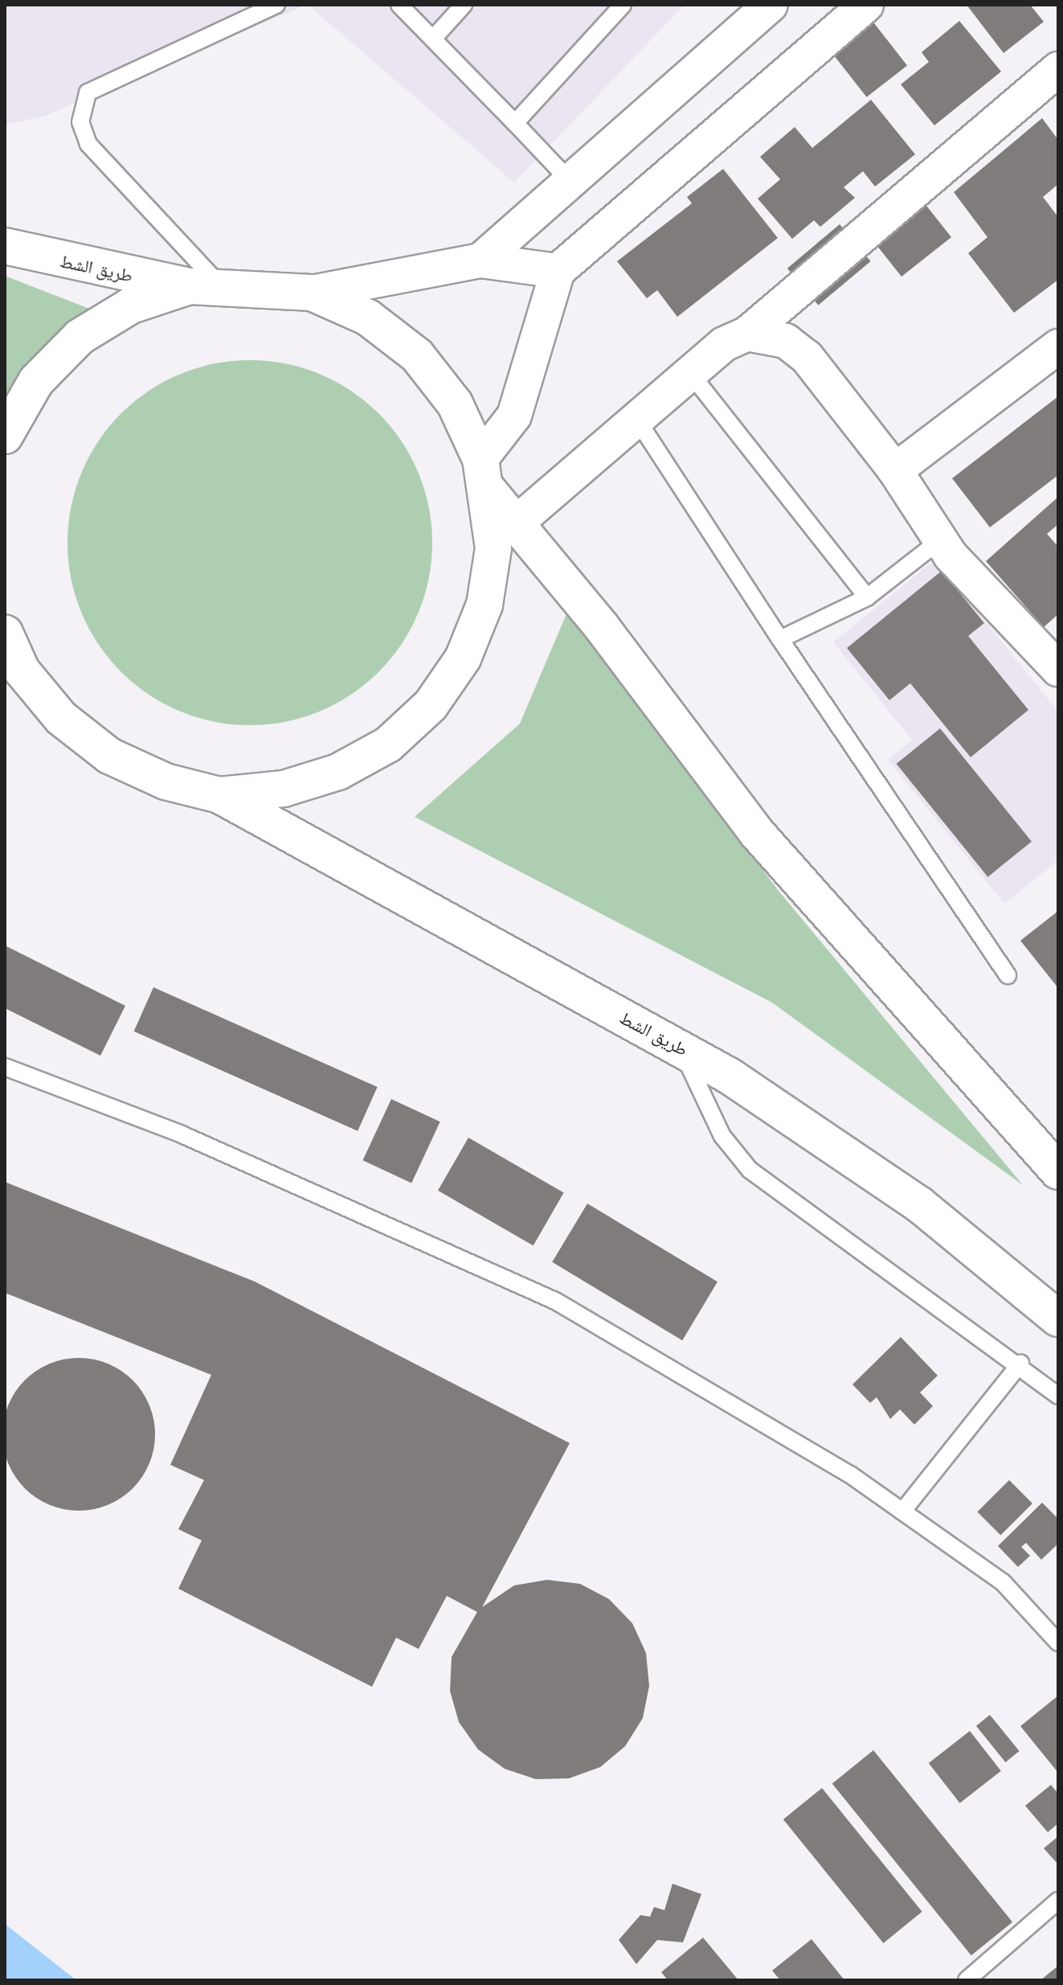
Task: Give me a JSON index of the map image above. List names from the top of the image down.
{
  "streets": {
    "highway": ["طريق الشط"]
  }
}
